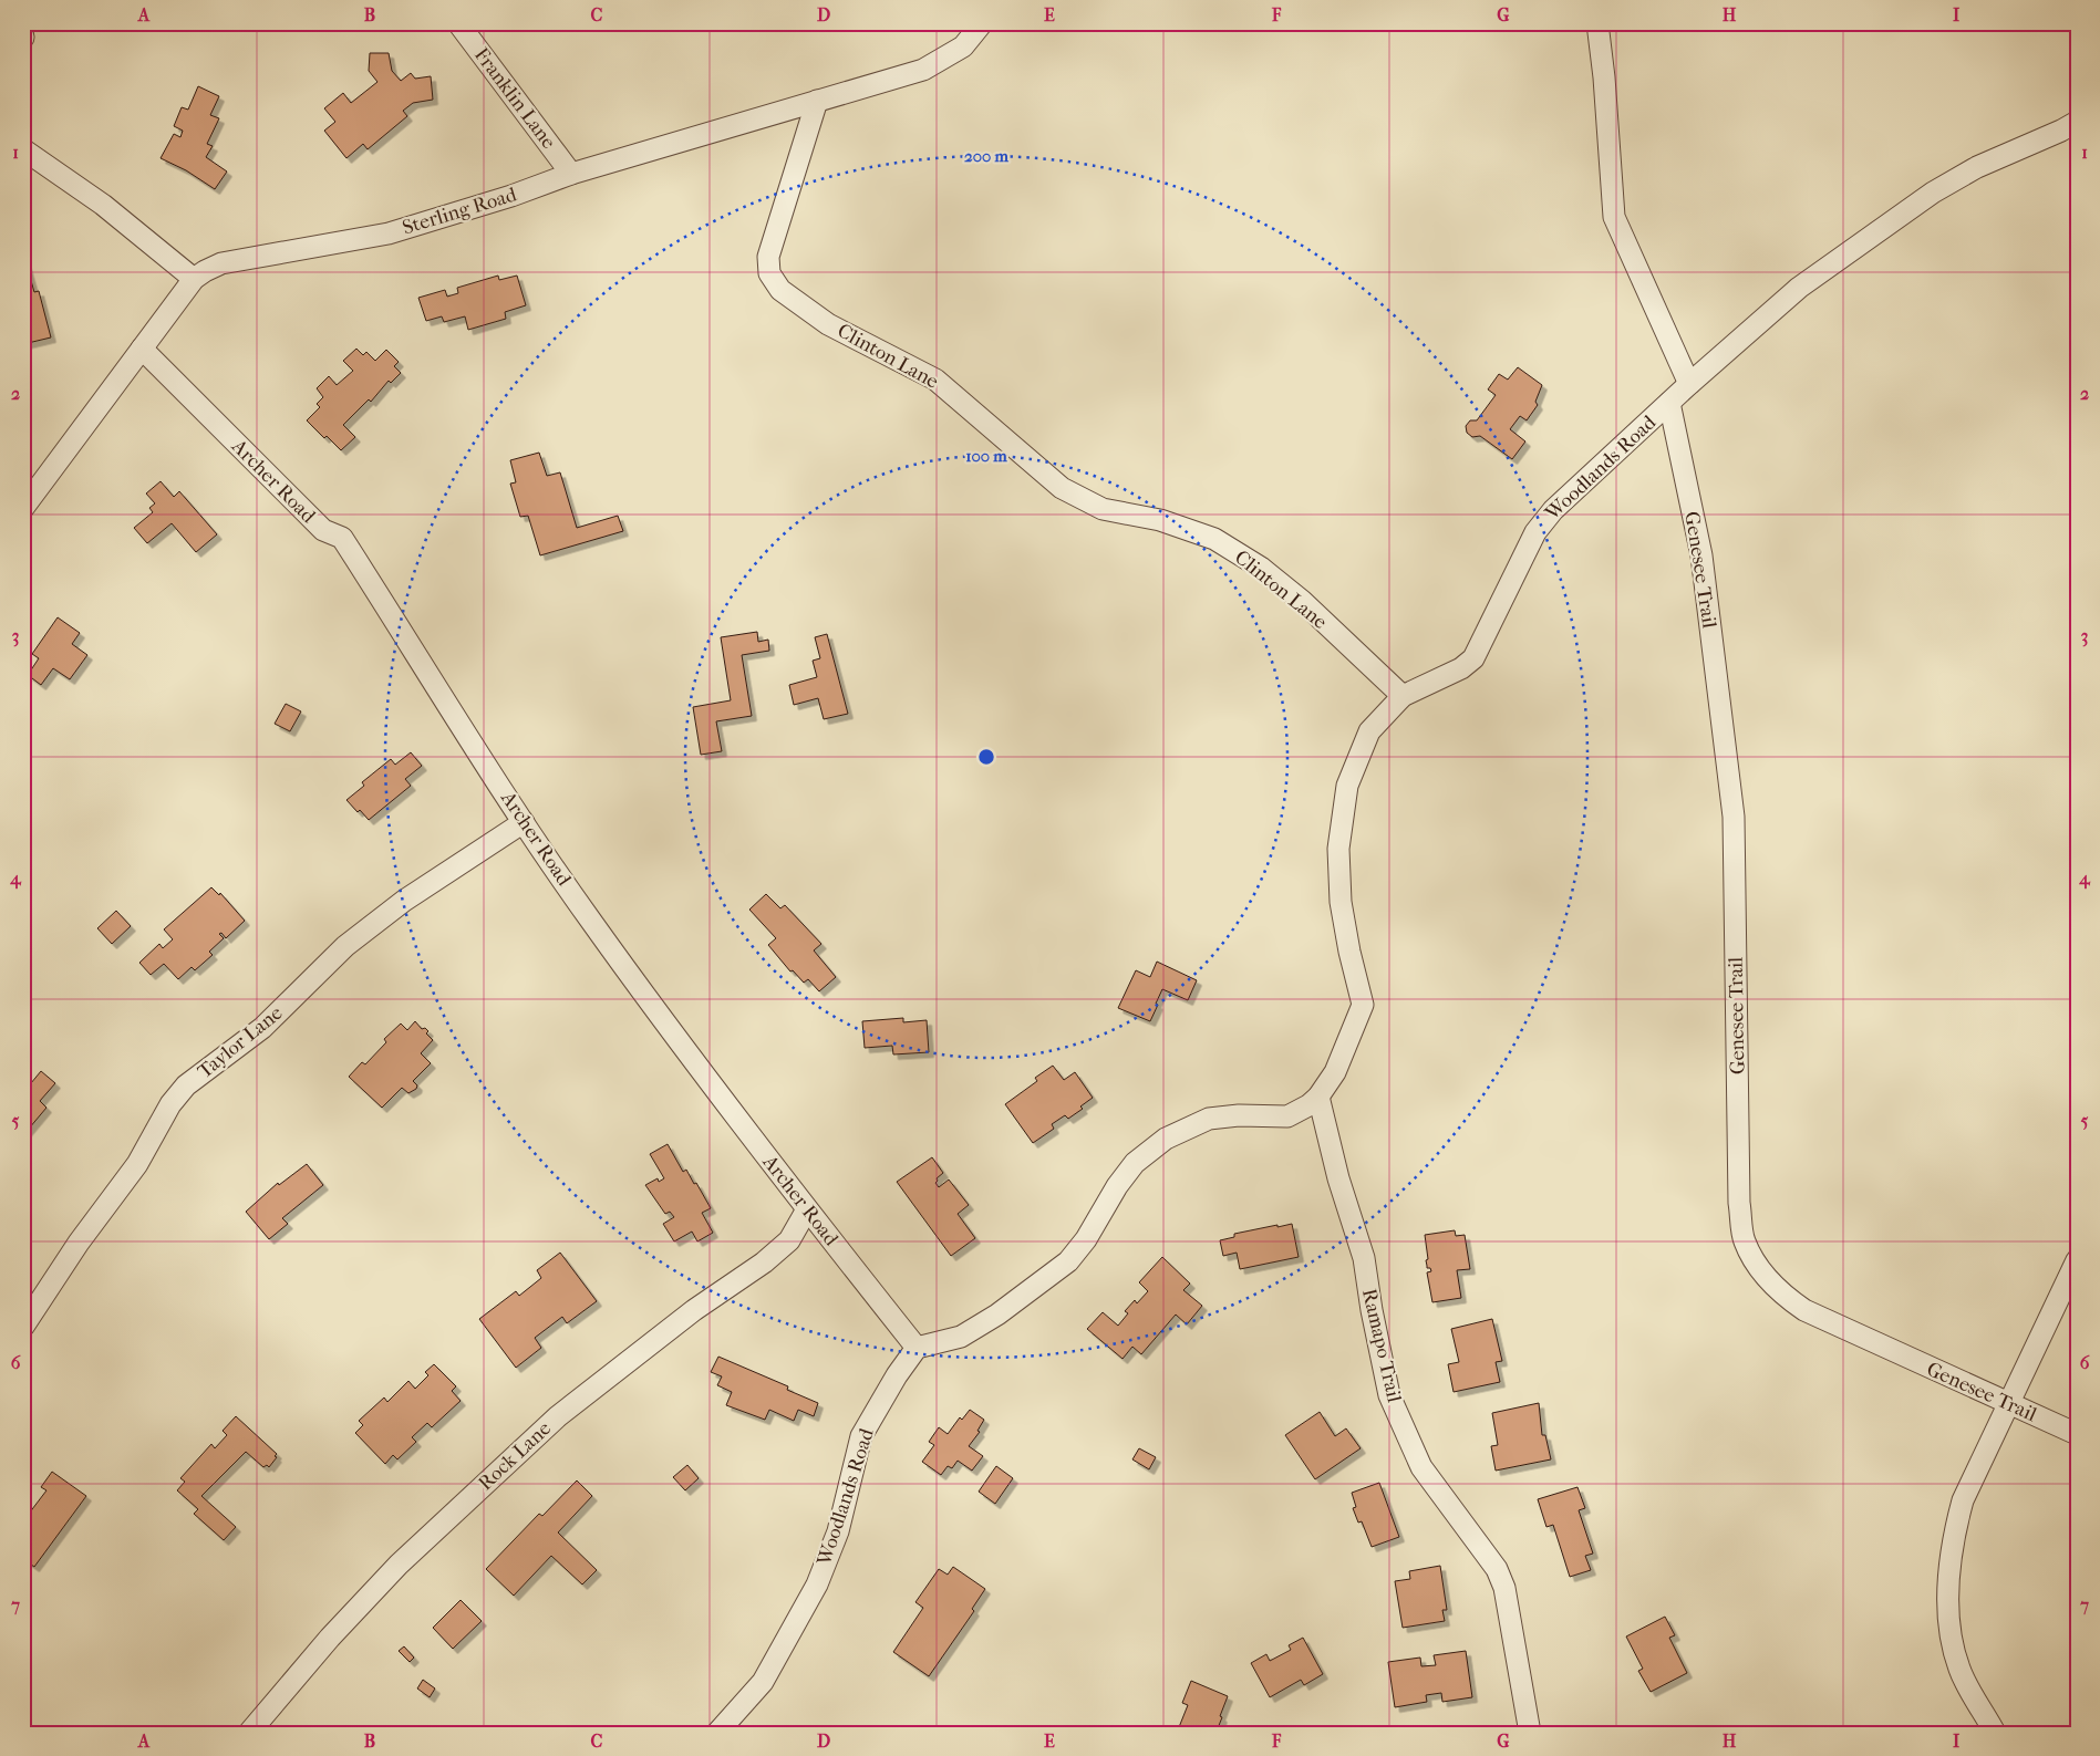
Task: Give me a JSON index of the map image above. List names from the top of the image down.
{
  "streets": {
    "street": [
      "Franklin Lane",
      "Sterling Road",
      "Clinton Lane",
      "Woodlands Road",
      "Archer Road",
      "Genesee Trail",
      "Taylor Lane",
      "Ramapo Trail",
      "Rock Lane"
    ]
  },
  "crossings": [
    ["Franklin Lane", "Sterling Road"],
    ["Sterling Road", "Clinton Lane"],
    ["Sterling Road", "Archer Road"],
    ["Clinton Lane", "Woodlands Road"],
    ["Woodlands Road", "Archer Road"],
    ["Woodlands Road", "Genesee Trail"],
    ["Woodlands Road", "Ramapo Trail"],
    ["Archer Road", "Taylor Lane"],
    ["Archer Road", "Rock Lane"]
  ],
  "grid": {
    "columns": [
      "A",
      "B",
      "C",
      "D",
      "E",
      "F",
      "G",
      "H",
      "I"
    ],
    "rows": [
      "1",
      "2",
      "3",
      "4",
      "5",
      "6",
      "7"
    ]
  },
  "rings": ["200 m", "100 m"]
}
